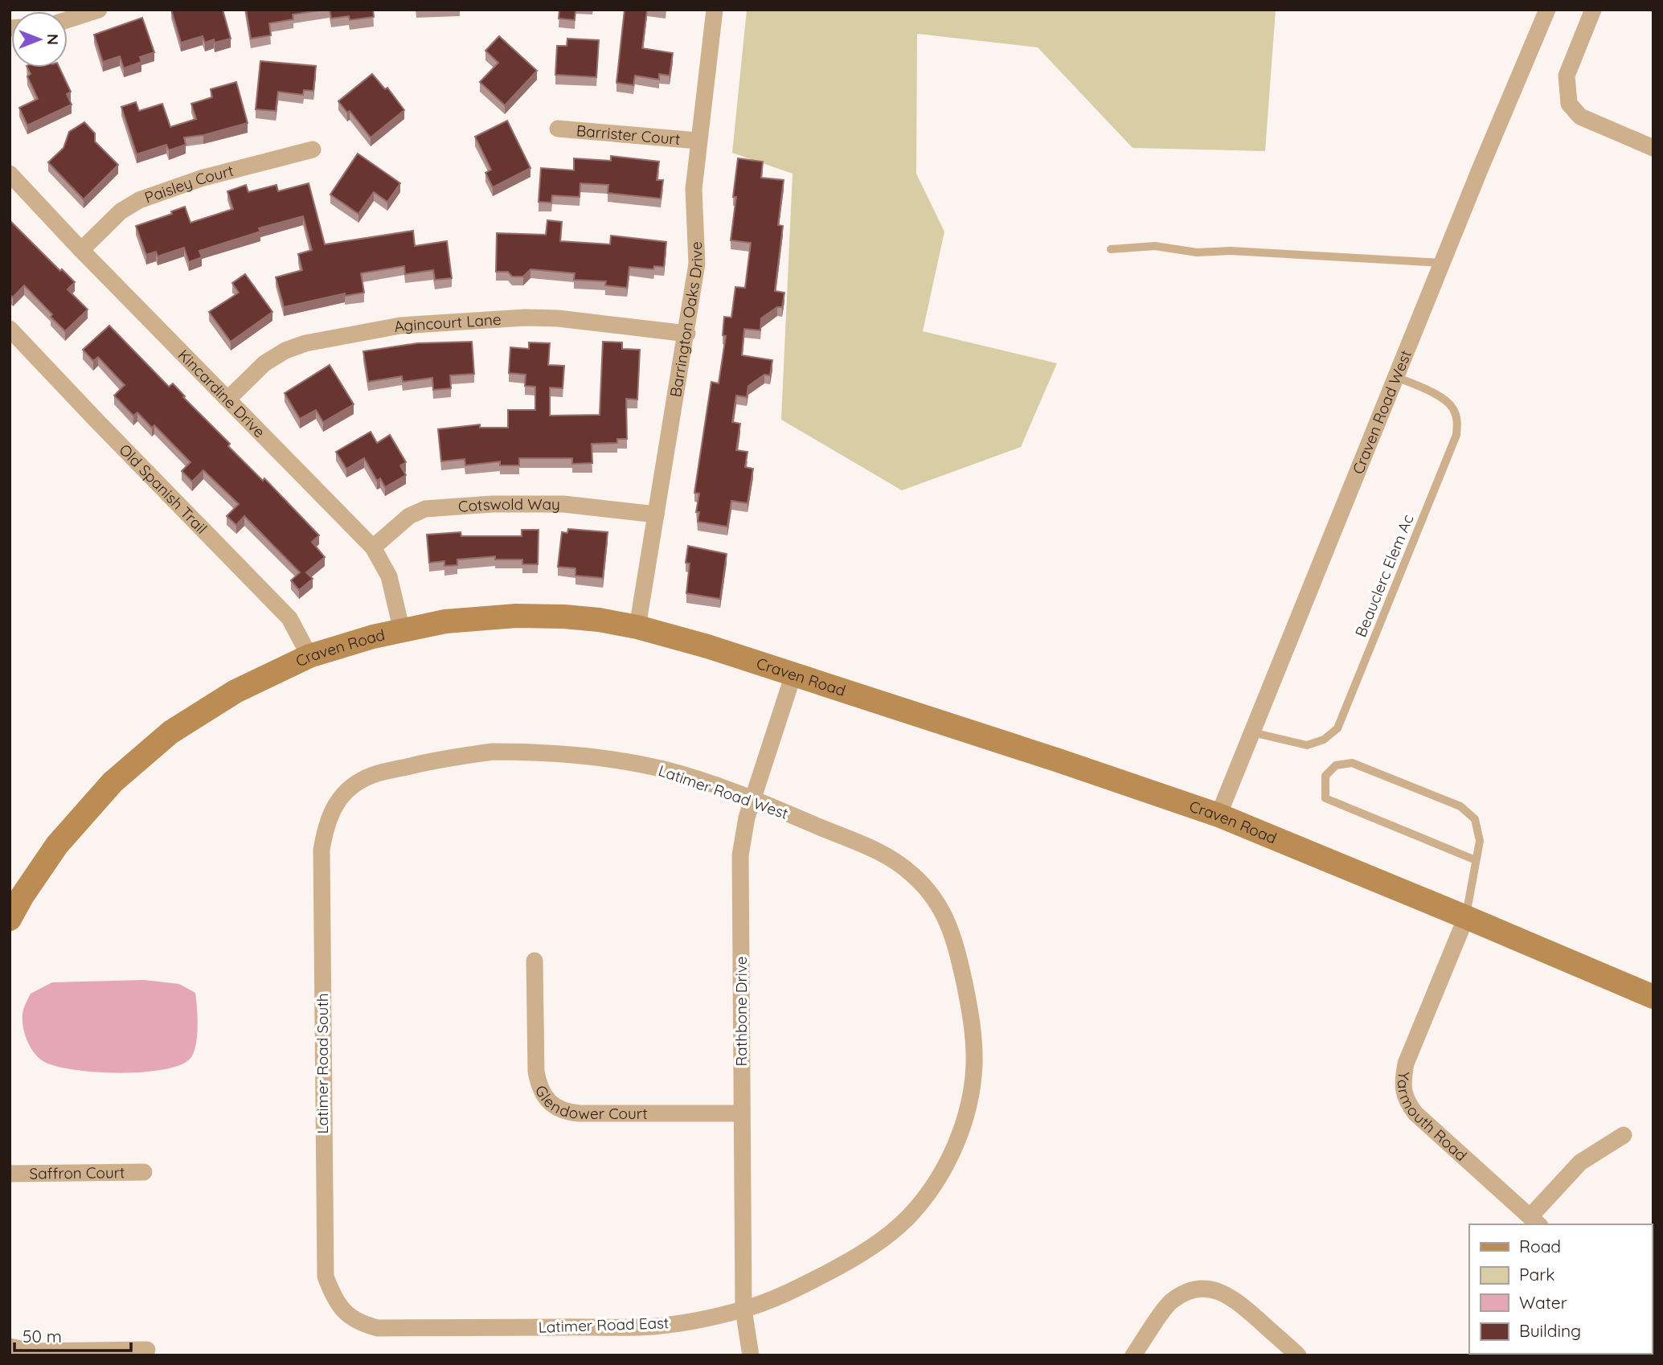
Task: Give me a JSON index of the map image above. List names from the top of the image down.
{
  "streets": {
    "street": [
      "Barrister Court",
      "Paisley Court",
      "Barrington Oaks Drive",
      "Agincourt Lane",
      "Kincardine Drive",
      "Craven Road West",
      "Old Spanish Trail",
      "Cotswold Way",
      "Craven Road",
      "Latimer Road West",
      "Rathbone Drive",
      "Latimer Road South",
      "Glendower Court",
      "Yarmouth Road",
      "Saffron Court",
      "Latimer Road East"
    ],
    "lane": ["Beauclerc Elem Ac"]
  },
  "crossings": [
    ["Barrister Court", "Barrington Oaks Drive"],
    ["Paisley Court", "Kincardine Drive"],
    ["Barrington Oaks Drive", "Agincourt Lane"],
    ["Barrington Oaks Drive", "Cotswold Way"],
    ["Barrington Oaks Drive", "Craven Road"],
    ["Agincourt Lane", "Kincardine Drive"],
    ["Kincardine Drive", "Cotswold Way"],
    ["Kincardine Drive", "Craven Road"],
    ["Craven Road West", "Beauclerc Elem Ac"],
    ["Craven Road West", "Craven Road"],
    ["Old Spanish Trail", "Craven Road"],
    ["Craven Road", "Rathbone Drive"],
    ["Craven Road", "Yarmouth Road"],
    ["Latimer Road West", "Rathbone Drive"],
    ["Latimer Road West", "Latimer Road South"],
    ["Latimer Road West", "Latimer Road East"],
    ["Rathbone Drive", "Glendower Court"],
    ["Rathbone Drive", "Latimer Road East"],
    ["Latimer Road South", "Latimer Road East"]
  ],
  "legend": [
    "Road",
    "Park",
    "Water",
    "Building"
  ],
  "scale_bar": "50 m",
  "north": "right"
}
